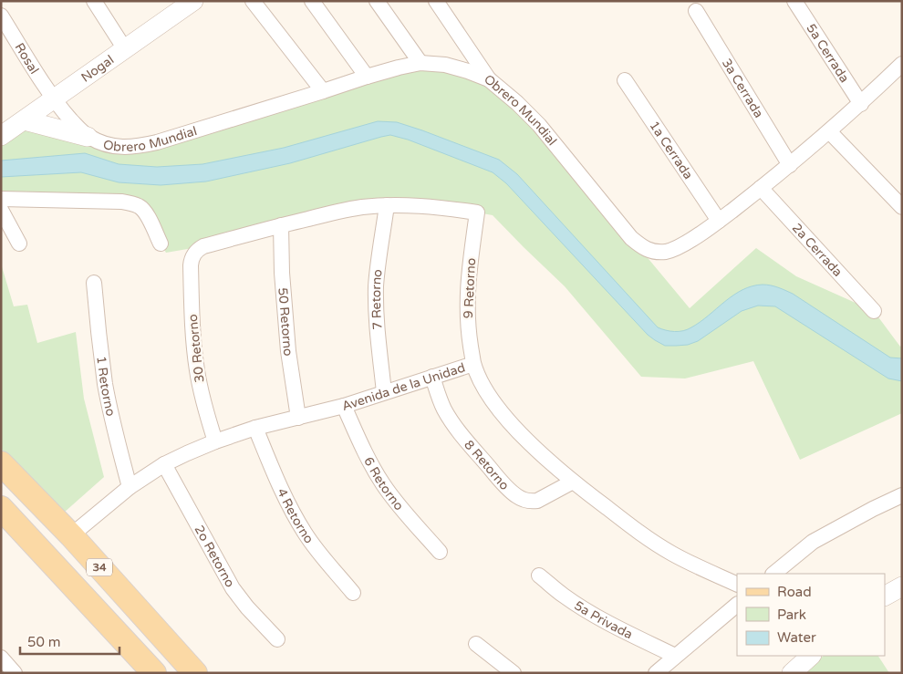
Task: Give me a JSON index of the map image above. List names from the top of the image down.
{
  "streets": {
    "main road": ["34"],
    "street": [
      "5a Cerrada",
      "Rosal",
      "Nogal",
      "3a Cerrada",
      "Obrero Mundial",
      "1a Cerrada",
      "2a Cerrada",
      "9 Retorno",
      "7 Retorno",
      "50 Retorno",
      "30 Retorno",
      "1 Retorno",
      "Avenida de la Unidad",
      "8 Retorno",
      "6 Retorno",
      "4 Retorno",
      "2o Retorno",
      "5a Privada"
    ]
  },
  "crossings": [
    ["5a Cerrada", "Obrero Mundial"],
    ["Rosal", "Nogal"],
    ["Rosal", "Obrero Mundial"],
    ["Nogal", "Obrero Mundial"],
    ["3a Cerrada", "Obrero Mundial"],
    ["Obrero Mundial", "1a Cerrada"],
    ["Obrero Mundial", "2a Cerrada"],
    ["9 Retorno", "7 Retorno"],
    ["9 Retorno", "Avenida de la Unidad"],
    ["7 Retorno", "Avenida de la Unidad"],
    ["50 Retorno", "30 Retorno"],
    ["50 Retorno", "Avenida de la Unidad"],
    ["30 Retorno", "Avenida de la Unidad"],
    ["1 Retorno", "Avenida de la Unidad"],
    ["Avenida de la Unidad", "8 Retorno"],
    ["Avenida de la Unidad", "6 Retorno"],
    ["Avenida de la Unidad", "4 Retorno"],
    ["Avenida de la Unidad", "2o Retorno"],
    ["Avenida de la Unidad", "34"]
  ],
  "legend": ["Road", "Park", "Water"],
  "scale_bar": "50 m"
}
